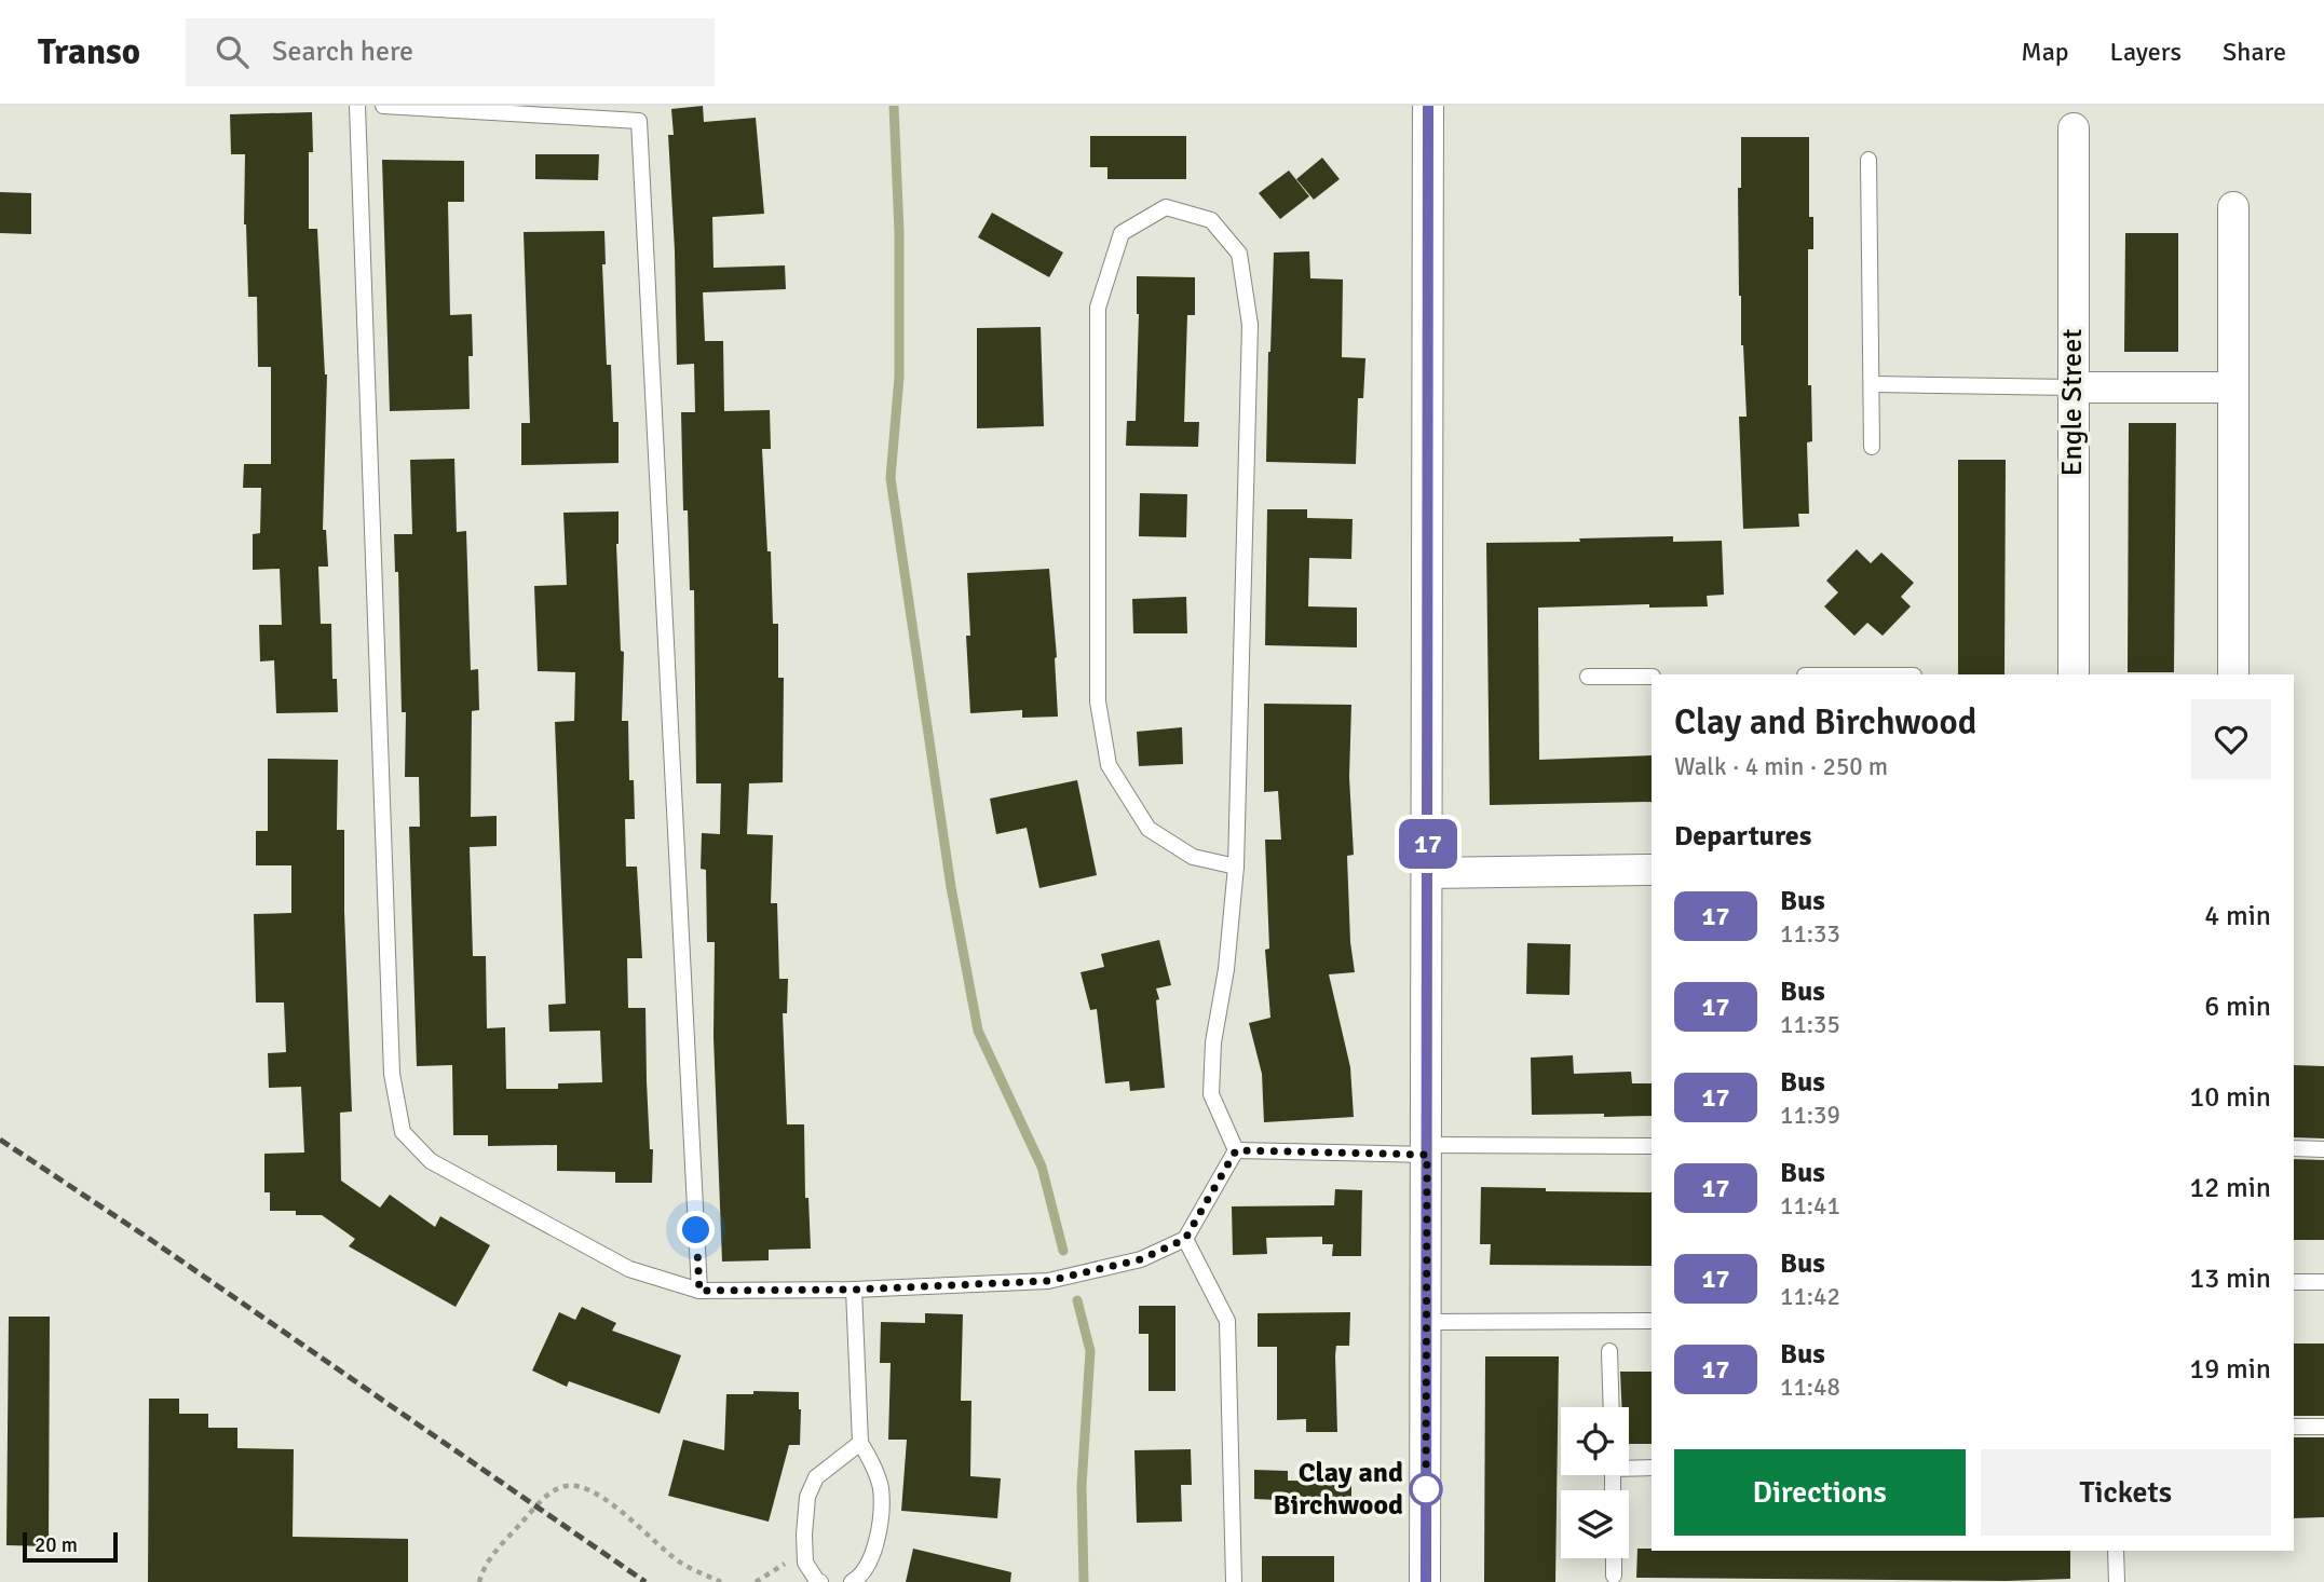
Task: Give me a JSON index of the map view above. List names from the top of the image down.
{
  "streets": {
    "street": ["Engle Street"]
  },
  "places": ["Clay and Birchwood"],
  "lines": ["bus line 17"],
  "scale_bar": "20 m",
  "page": {
    "header": "Transo",
    "search": "Search here",
    "nav": ["Map", "Layers", "Share"],
    "on_map": "17",
    "heading": [
      ["Clay and Birchwood", "Walk · 4 min · 250 m"],
      "Departures"
    ],
    "list": [
      {
        "mark": "17",
        "name": "Bus",
        "note": "11:33",
        "value": "4 min"
      },
      {
        "mark": "17",
        "name": "Bus",
        "note": "11:35",
        "value": "6 min"
      },
      {
        "mark": "17",
        "name": "Bus",
        "note": "11:39",
        "value": "10 min"
      },
      {
        "mark": "17",
        "name": "Bus",
        "note": "11:41",
        "value": "12 min"
      },
      {
        "mark": "17",
        "name": "Bus",
        "note": "11:42",
        "value": "13 min"
      },
      {
        "mark": "17",
        "name": "Bus",
        "note": "11:48",
        "value": "19 min"
      }
    ],
    "buttons": ["Directions", "Tickets"],
    "scale": "20 m"
  }
}
